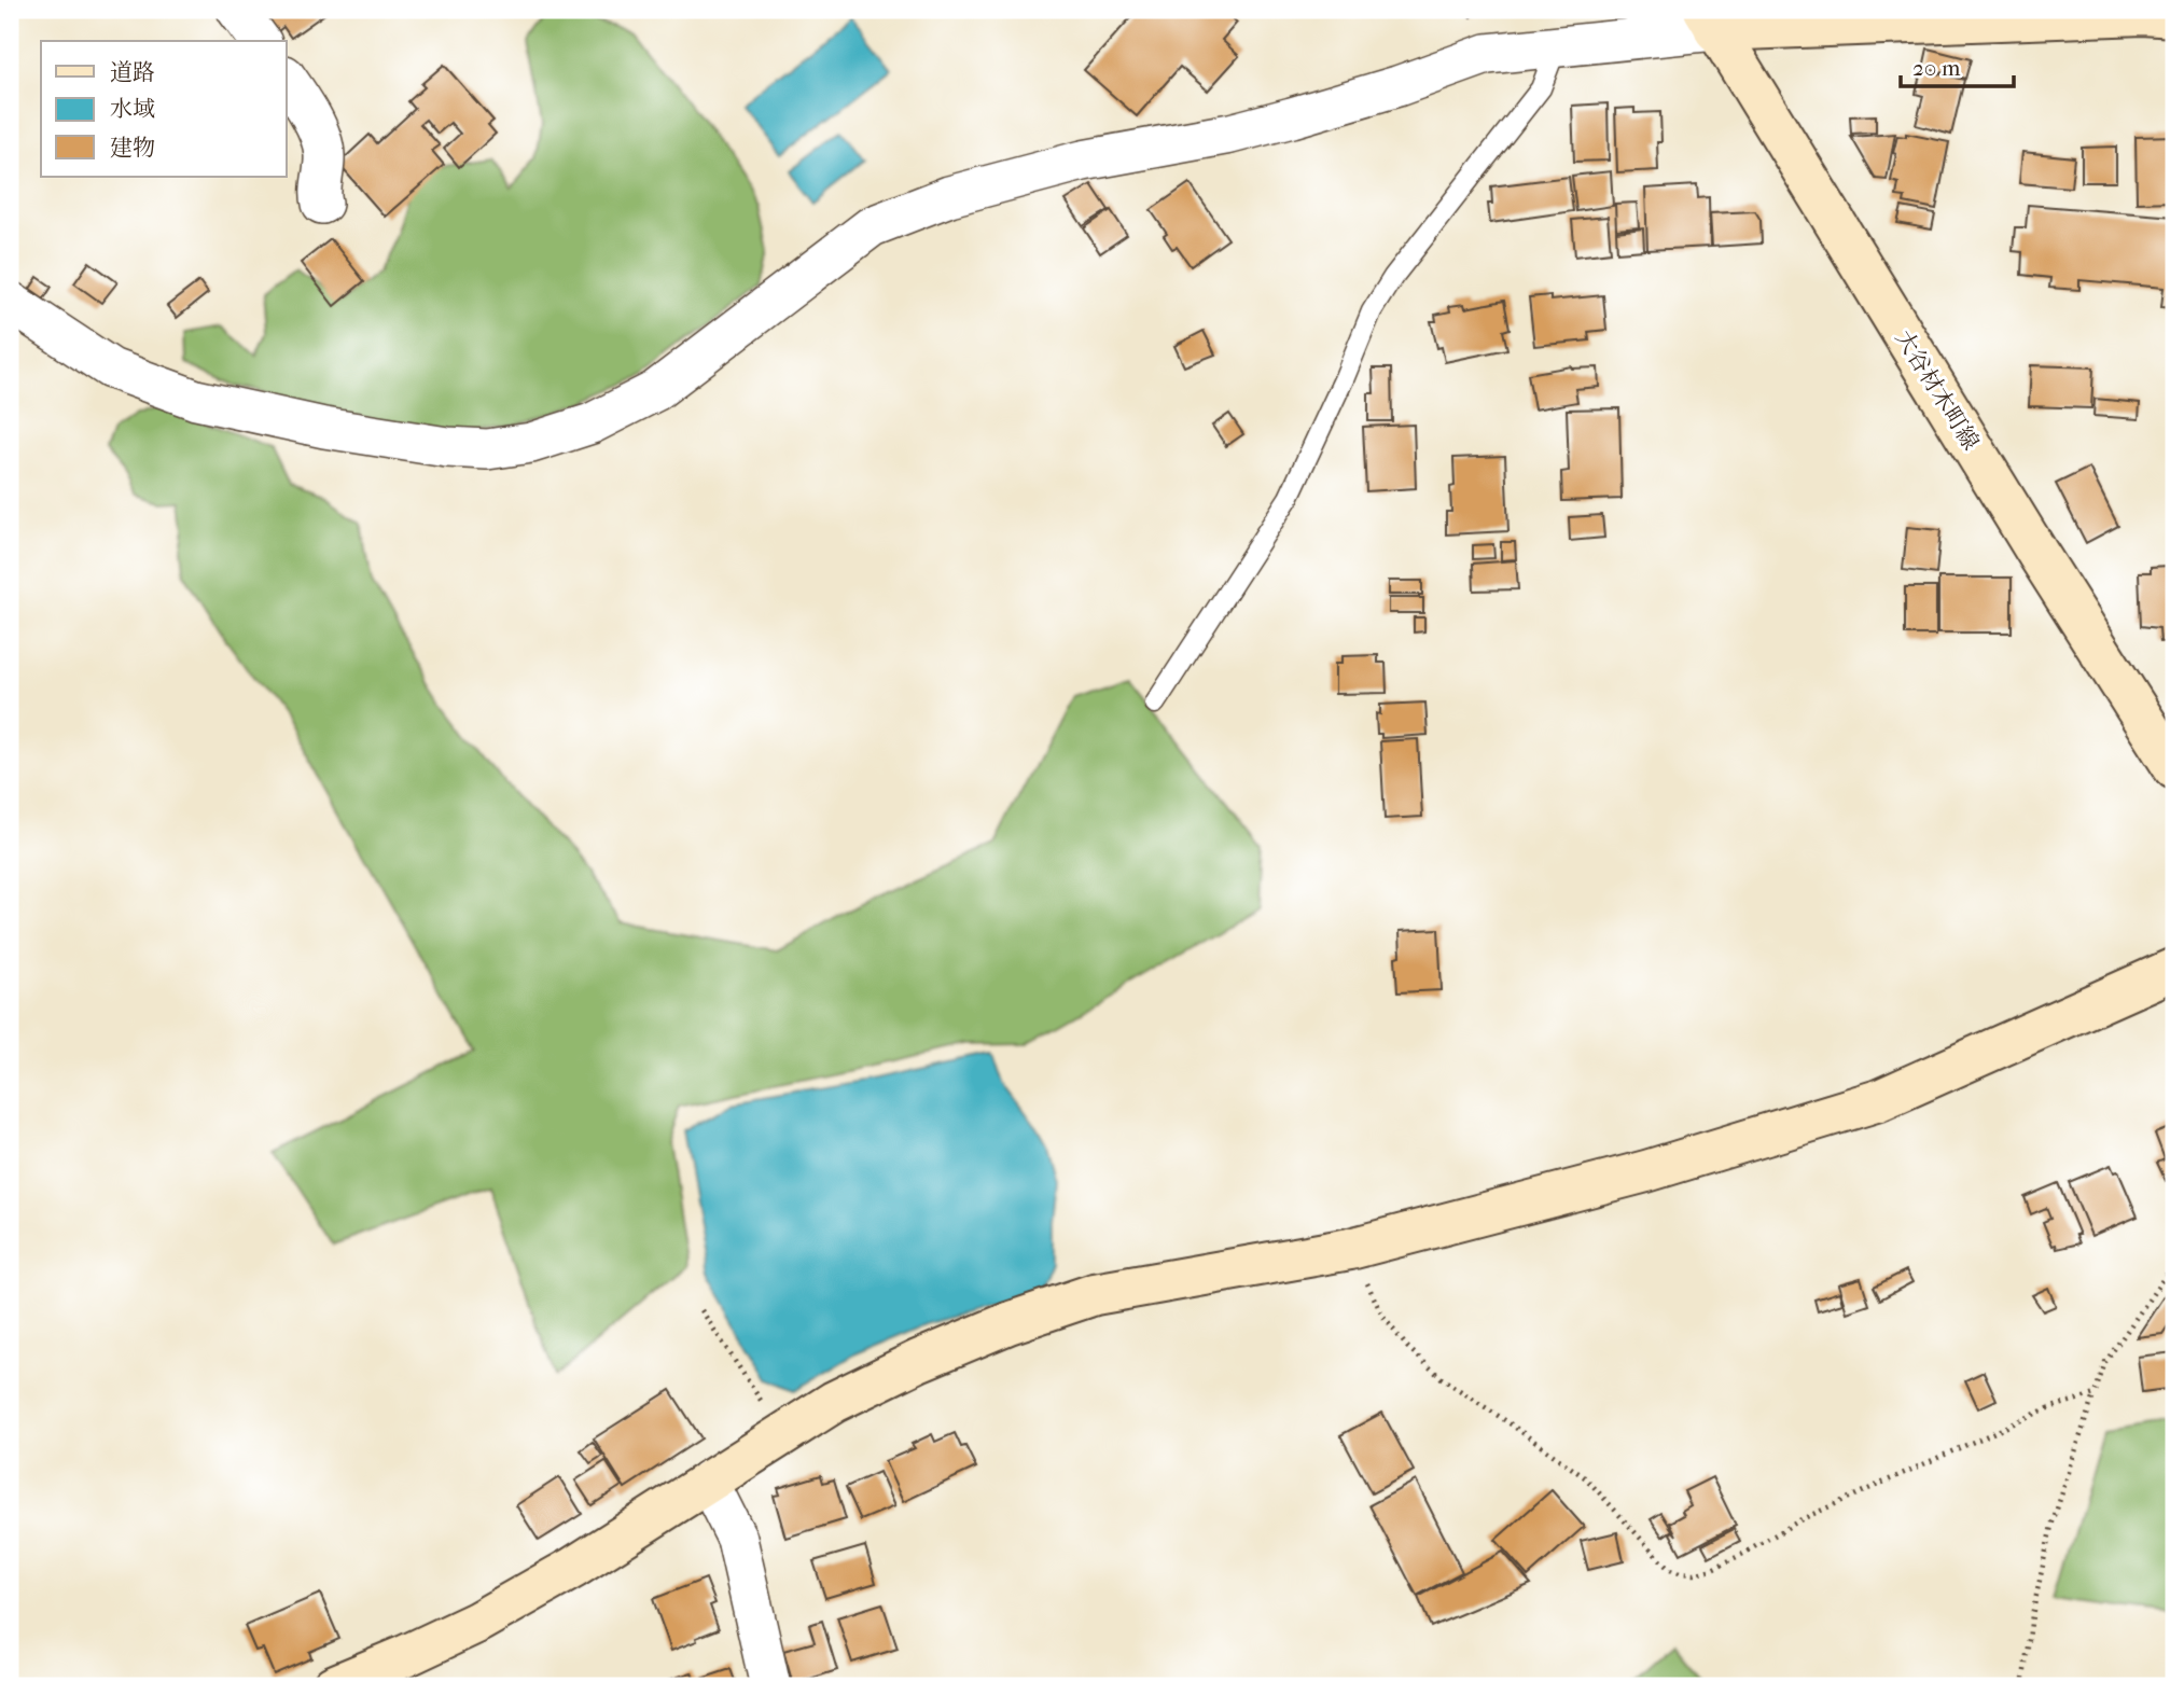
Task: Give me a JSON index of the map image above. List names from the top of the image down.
{
  "streets": {
    "street": ["大谷材木町線"]
  },
  "legend": ["道路", "水域", "建物"],
  "scale_bar": "20 m"
}
